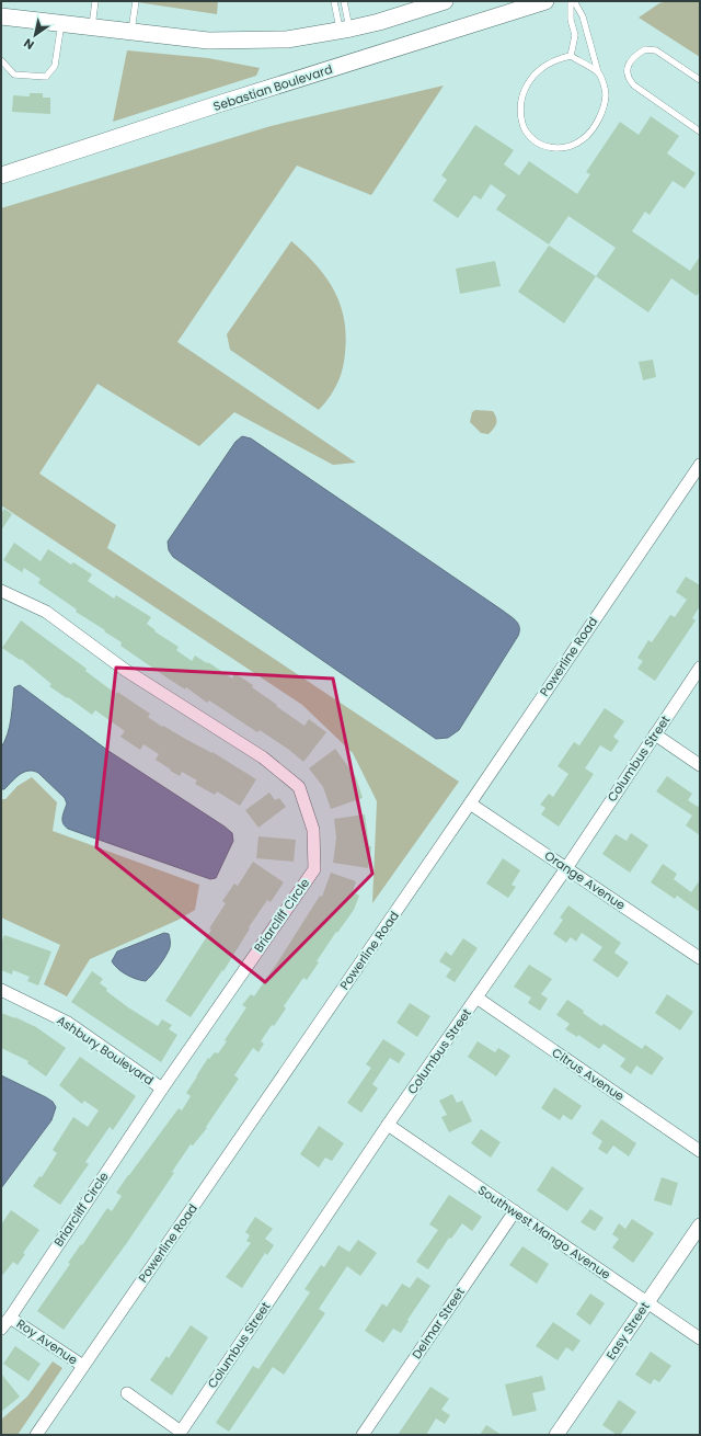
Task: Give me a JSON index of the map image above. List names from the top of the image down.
{
  "streets": {
    "main road": ["Sebastian Boulevard"],
    "street": [
      "Powerline Road",
      "Columbus Street",
      "Orange Avenue",
      "Briarcliff Circle",
      "Ashbury Boulevard",
      "Citrus Avenue",
      "Southwest Mango Avenue",
      "Delmar Street",
      "Easy Street",
      "Roy Avenue"
    ]
  },
  "crossings": [
    ["Powerline Road", "Orange Avenue"],
    ["Powerline Road", "Roy Avenue"],
    ["Columbus Street", "Orange Avenue"],
    ["Columbus Street", "Citrus Avenue"],
    ["Columbus Street", "Southwest Mango Avenue"],
    ["Briarcliff Circle", "Ashbury Boulevard"],
    ["Briarcliff Circle", "Roy Avenue"],
    ["Southwest Mango Avenue", "Delmar Street"],
    ["Southwest Mango Avenue", "Easy Street"]
  ],
  "north": "bottom left"
}
